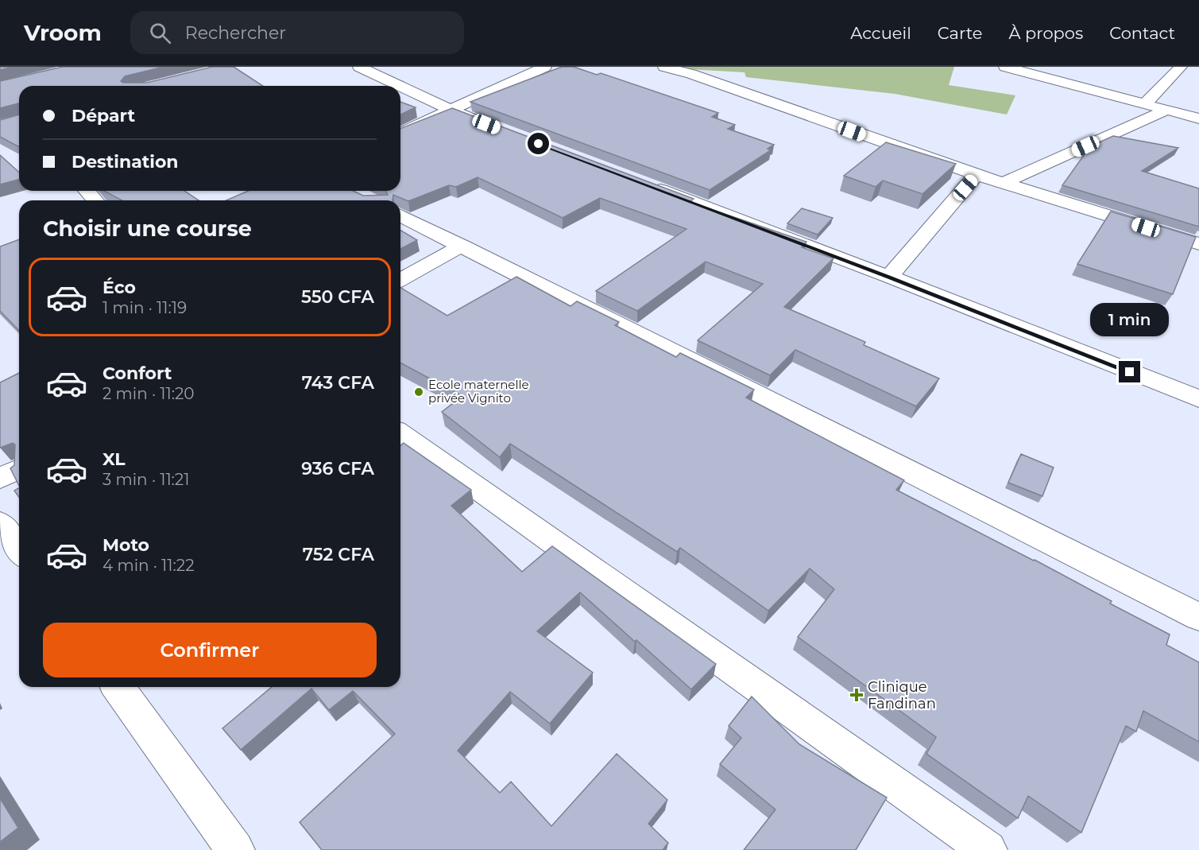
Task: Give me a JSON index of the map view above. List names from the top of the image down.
{
  "places": {
    "other": ["Ecole maternelle privée Vignito"],
    "health": ["Clinique Fandinan"]
  },
  "page": {
    "header": "Vroom",
    "search": "Rechercher",
    "nav": [
      "Accueil",
      "Carte",
      "À propos",
      "Contact"
    ],
    "banner": ["Départ", "Destination"],
    "heading": "Choisir une course",
    "list": [
      {
        "name": "Éco",
        "note": "1 min · 11:19",
        "value": "550 CFA"
      },
      {
        "name": "Confort",
        "note": "2 min · 11:20",
        "value": "743 CFA"
      },
      {
        "name": "XL",
        "note": "3 min · 11:21",
        "value": "936 CFA"
      },
      {
        "name": "Moto",
        "note": "4 min · 11:22",
        "value": "752 CFA"
      }
    ],
    "bubble": "1 min",
    "buttons": "Confirmer"
  }
}
